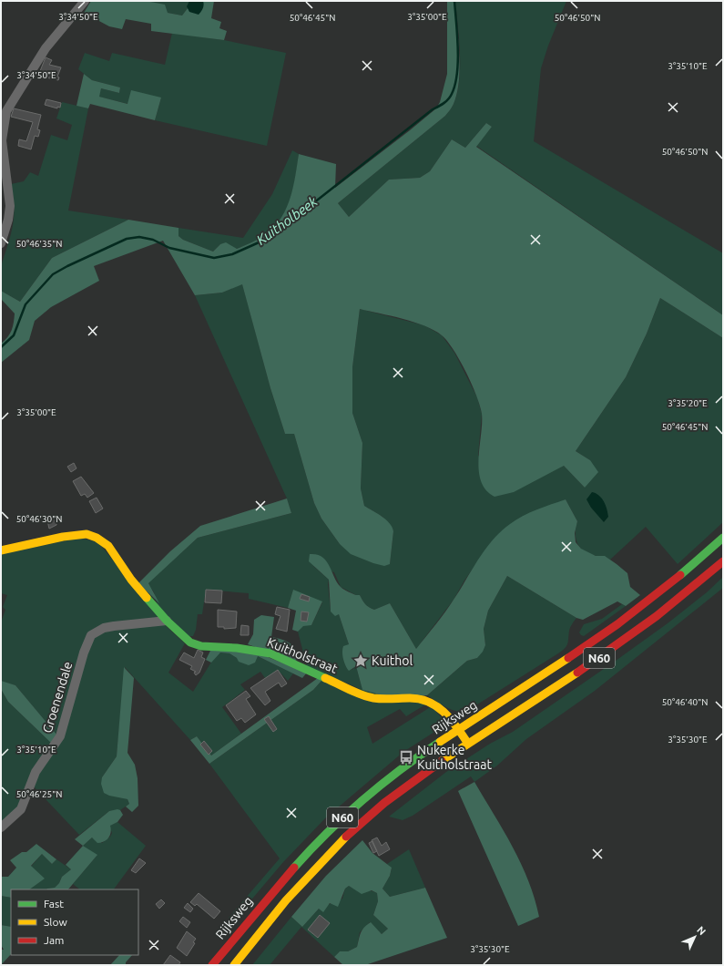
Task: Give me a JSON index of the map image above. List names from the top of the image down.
{
  "streets": {
    "main road": ["Kuitholstraat", "N60", "Rijksweg"],
    "street": ["Groenendale"]
  },
  "crossings": [
    ["Kuitholstraat", "N60"],
    ["Kuitholstraat", "Groenendale"],
    ["Kuitholstraat", "Rijksweg"]
  ],
  "water": ["Kuitholbeek"],
  "places": {
    "place": ["Kuithol"],
    "bus stop": ["Nukerke Kuitholstraat"]
  },
  "legend": ["Fast", "Slow", "Jam"],
  "north": "top right",
  "coordinates": [
    "3°34'50\"E",
    "3°35'00\"E",
    "50°46'45\"N",
    "50°46'50\"N",
    "3°35'10\"E",
    "50°46'35\"N",
    "3°35'20\"E",
    "50°46'30\"N",
    "50°46'40\"N",
    "3°35'30\"E",
    "50°46'25\"N"
  ]
}
